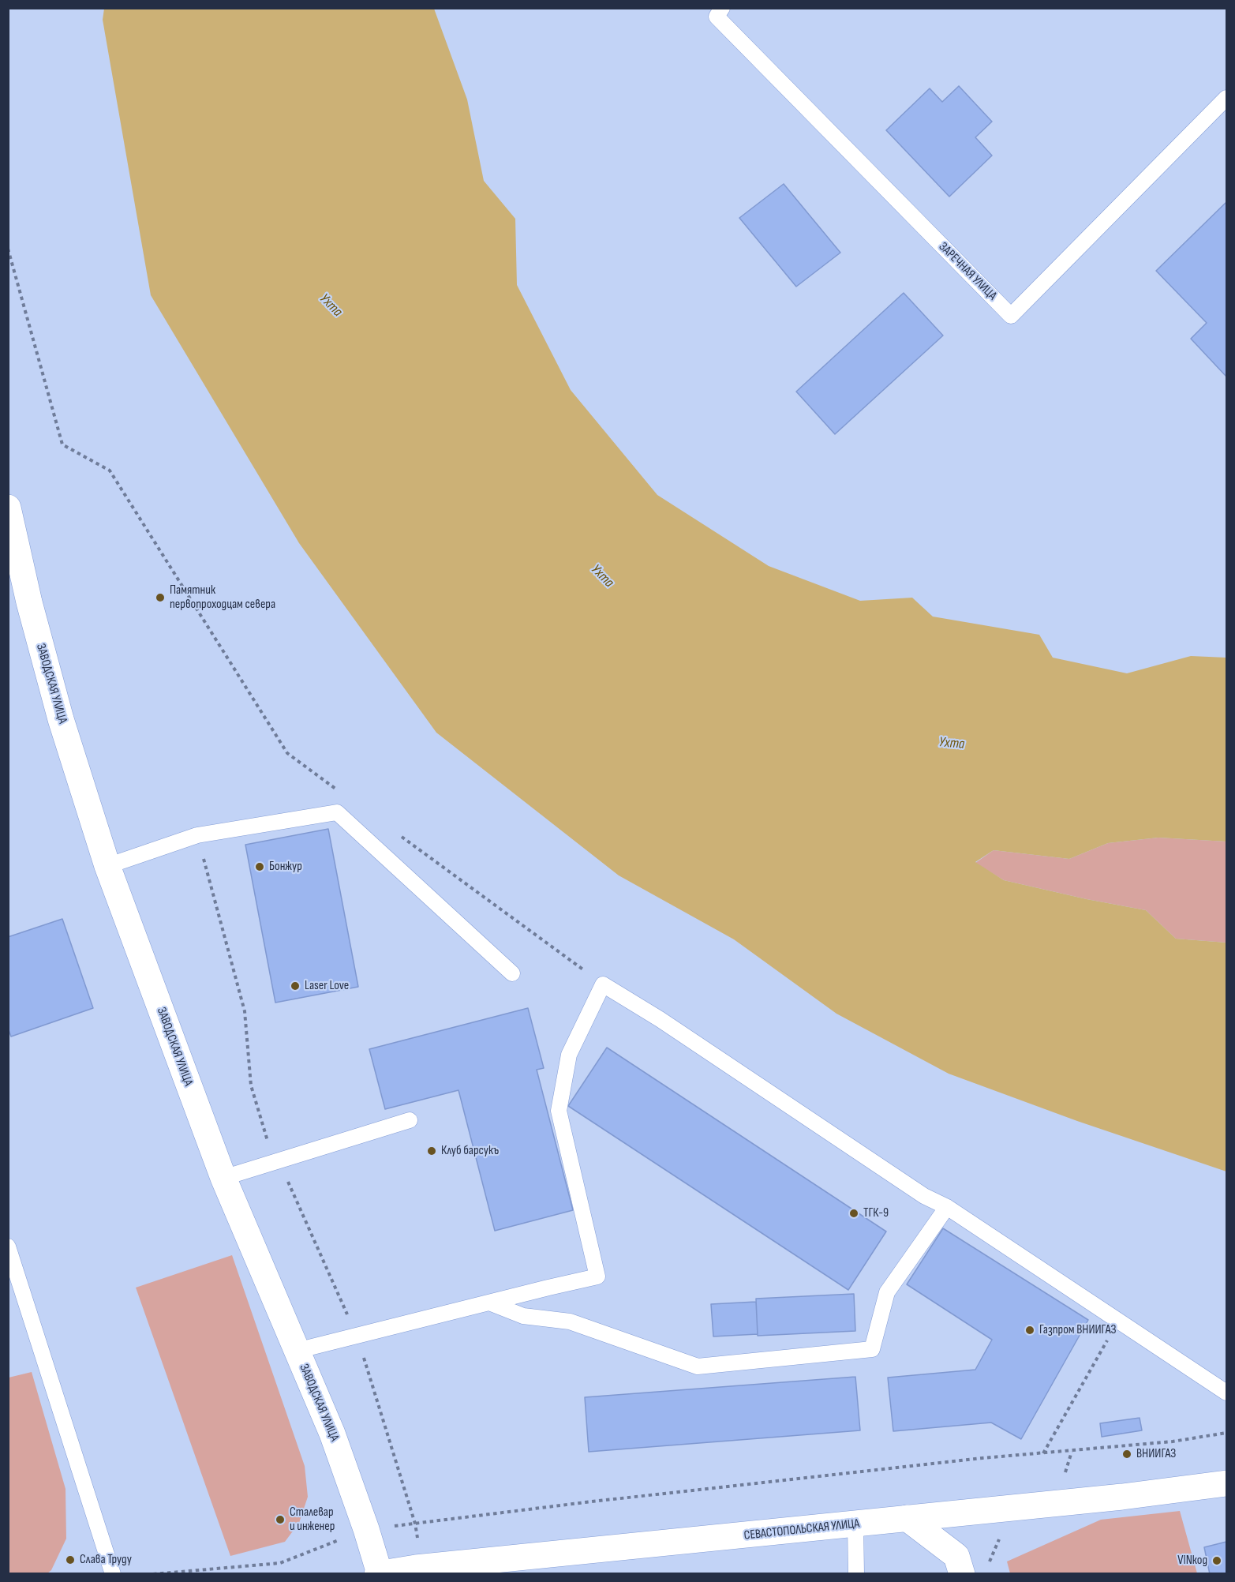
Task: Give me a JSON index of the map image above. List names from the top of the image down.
{
  "streets": {
    "street": ["ЗАВОДСКАЯ УЛИЦА", "СЕВАСТОПОЛЬСКАЯ УЛИЦА"],
    "lane": ["ЗАРЕЧНАЯ УЛИЦА"]
  },
  "crossings": [
    ["ЗАВОДСКАЯ УЛИЦА", "СЕВАСТОПОЛЬСКАЯ УЛИЦА"]
  ],
  "water": ["Ухта"],
  "places": [
    "Памятник первопроходцам севера",
    "Бонжур",
    "Laser Love",
    "Клуб барсукъ",
    "ТГК-9",
    "Газпром ВНИИГАЗ",
    "ВНИИГАЗ",
    "Сталевар и инженер",
    "Слава Труду",
    "VINкод"
  ]
}
